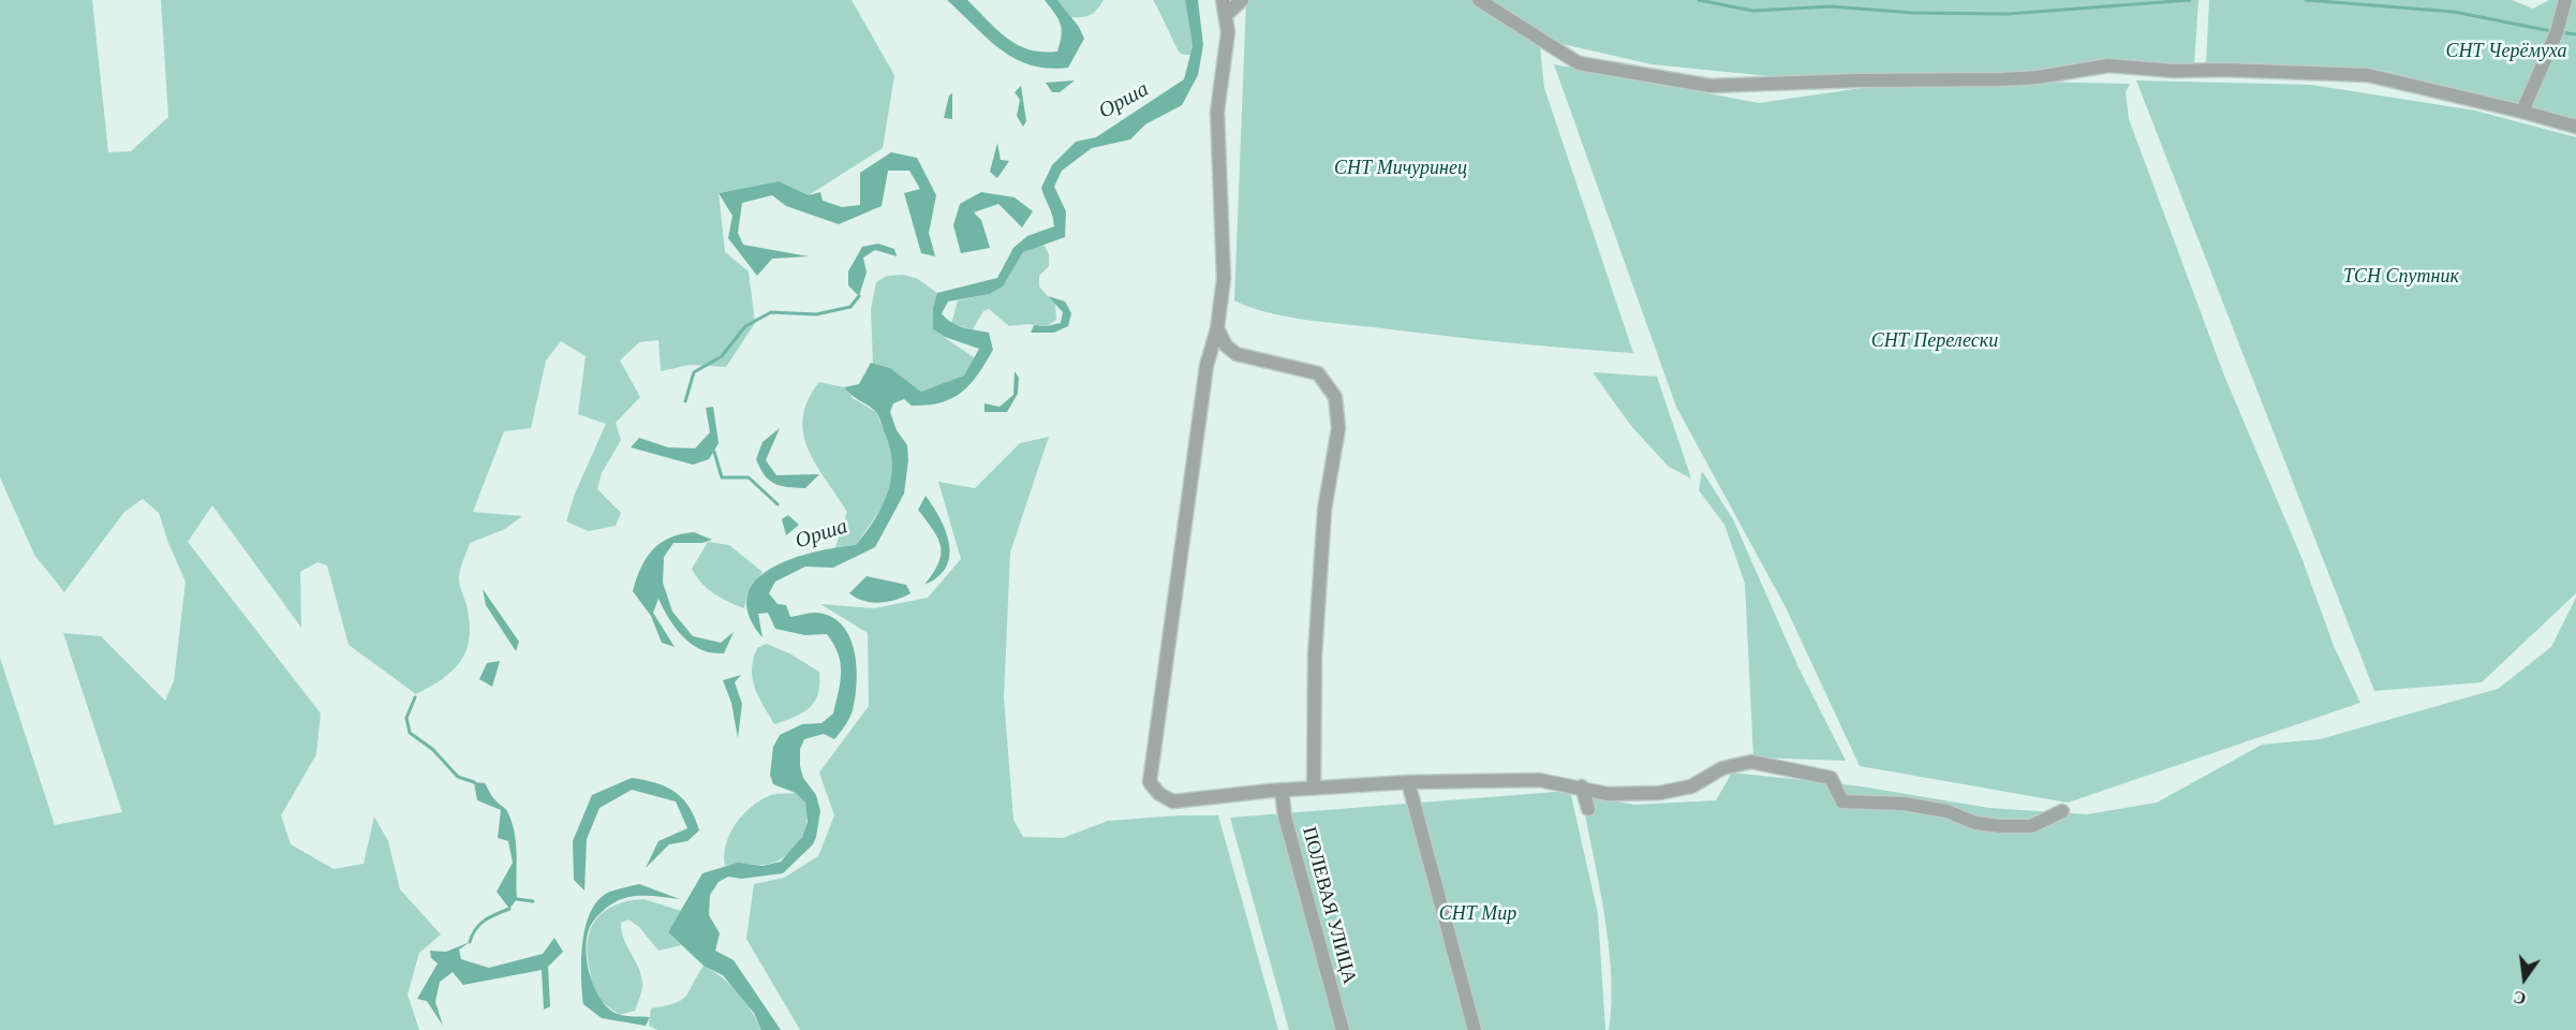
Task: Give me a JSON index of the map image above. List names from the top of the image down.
{
  "streets": {
    "street": ["ПОЛЕВАЯ УЛИЦА"]
  },
  "water": ["Орша"],
  "parks": [
    "СНТ Черёмуха",
    "СНТ Мичуринец",
    "ТСН Спутник",
    "СНТ Перелески",
    "СНТ Мир"
  ],
  "north": "bottom"
}
